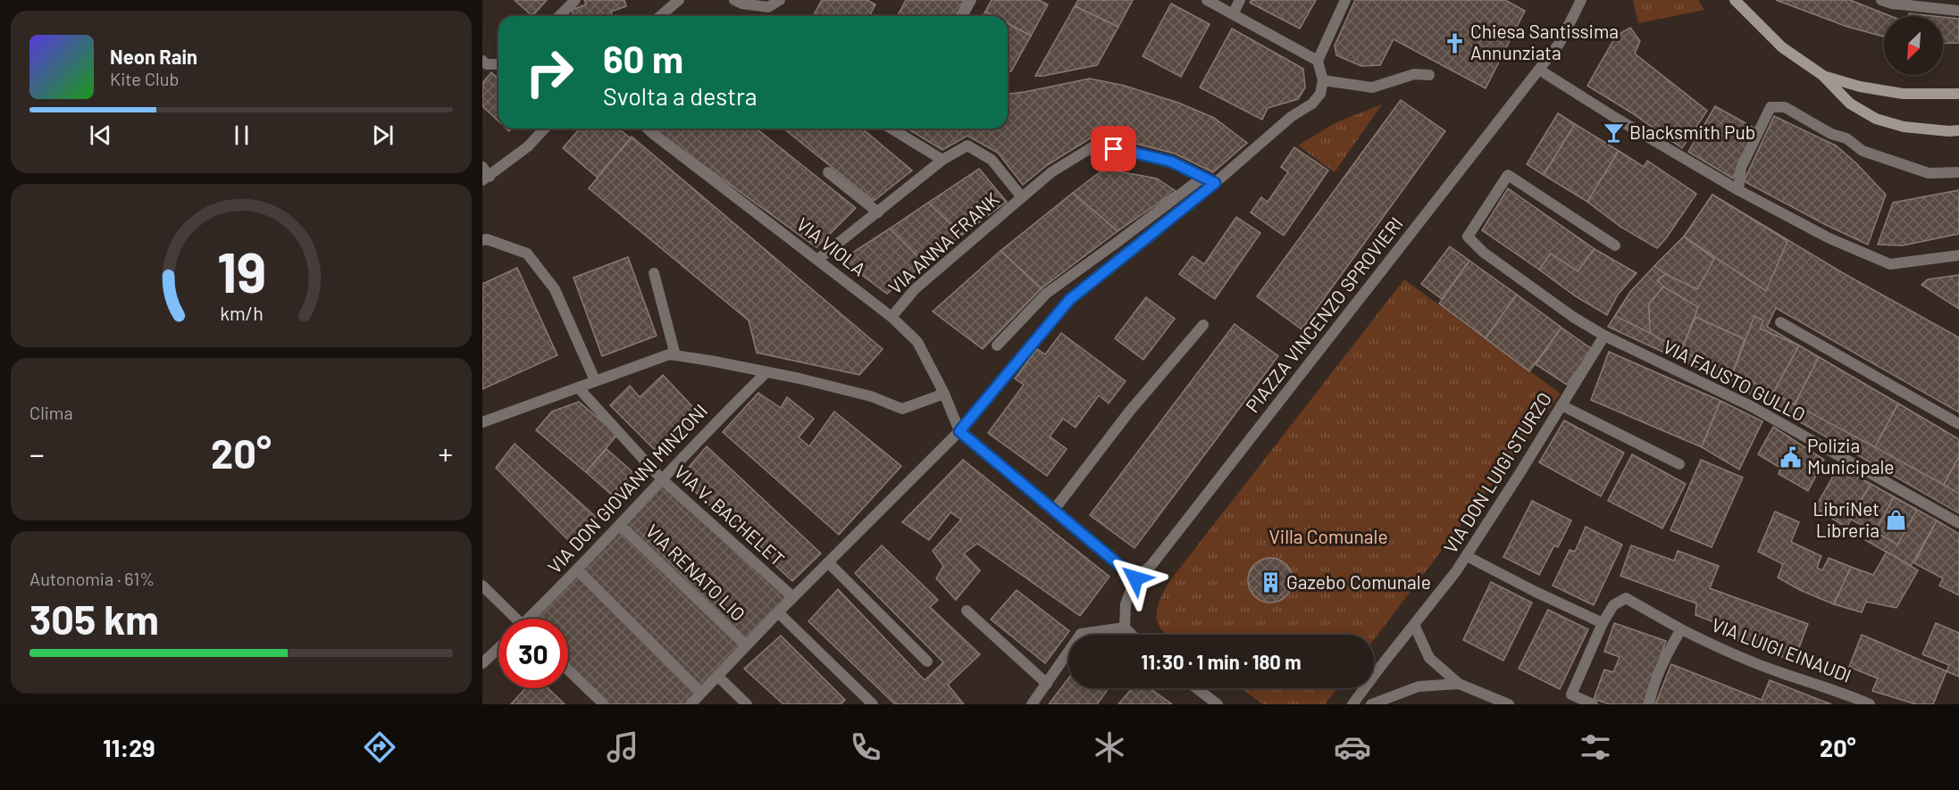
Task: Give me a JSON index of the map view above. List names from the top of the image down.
{
  "streets": {
    "street": [
      "VIA ANNA FRANK",
      "VIA VIOLA",
      "PIAZZA VINCENZO SPROVIERI",
      "VIA FAUSTO GULLO",
      "VIA DON LUIGI STURZO",
      "VIA DON GIOVANNI MINZONI",
      "VIA V. BACHELET",
      "VIA RENATO LIO",
      "VIA LUIGI EINAUDI"
    ]
  },
  "crossings": [
    ["VIA ANNA FRANK", "VIA VIOLA"],
    ["VIA FAUSTO GULLO", "VIA DON LUIGI STURZO"],
    ["VIA DON GIOVANNI MINZONI", "VIA V. BACHELET"],
    ["VIA DON GIOVANNI MINZONI", "VIA RENATO LIO"]
  ],
  "parks": ["Villa Comunale"],
  "places": {
    "church": ["Chiesa Santissima Annunziata"],
    "bar": ["Blacksmith Pub"],
    "public building": ["Polizia Municipale"],
    "shop": ["LibriNet Libreria"],
    "building": ["Gazebo Comunale"]
  },
  "north": "bottom left",
  "page": {
    "turn": ["60 m", "Svolta a destra"],
    "song": ["Neon Rain", "Kite Club"],
    "tile": [
      "Clima",
      ["Autonomia · 61%", "305 km"]
    ],
    "heat": ["−", "20°", "+"],
    "limit": "30",
    "trip": "11:30 · 1 min · 180 m",
    "tabs": ["11:29", "20°"],
    "gauge": ["19", "km/h"]
  }
}
